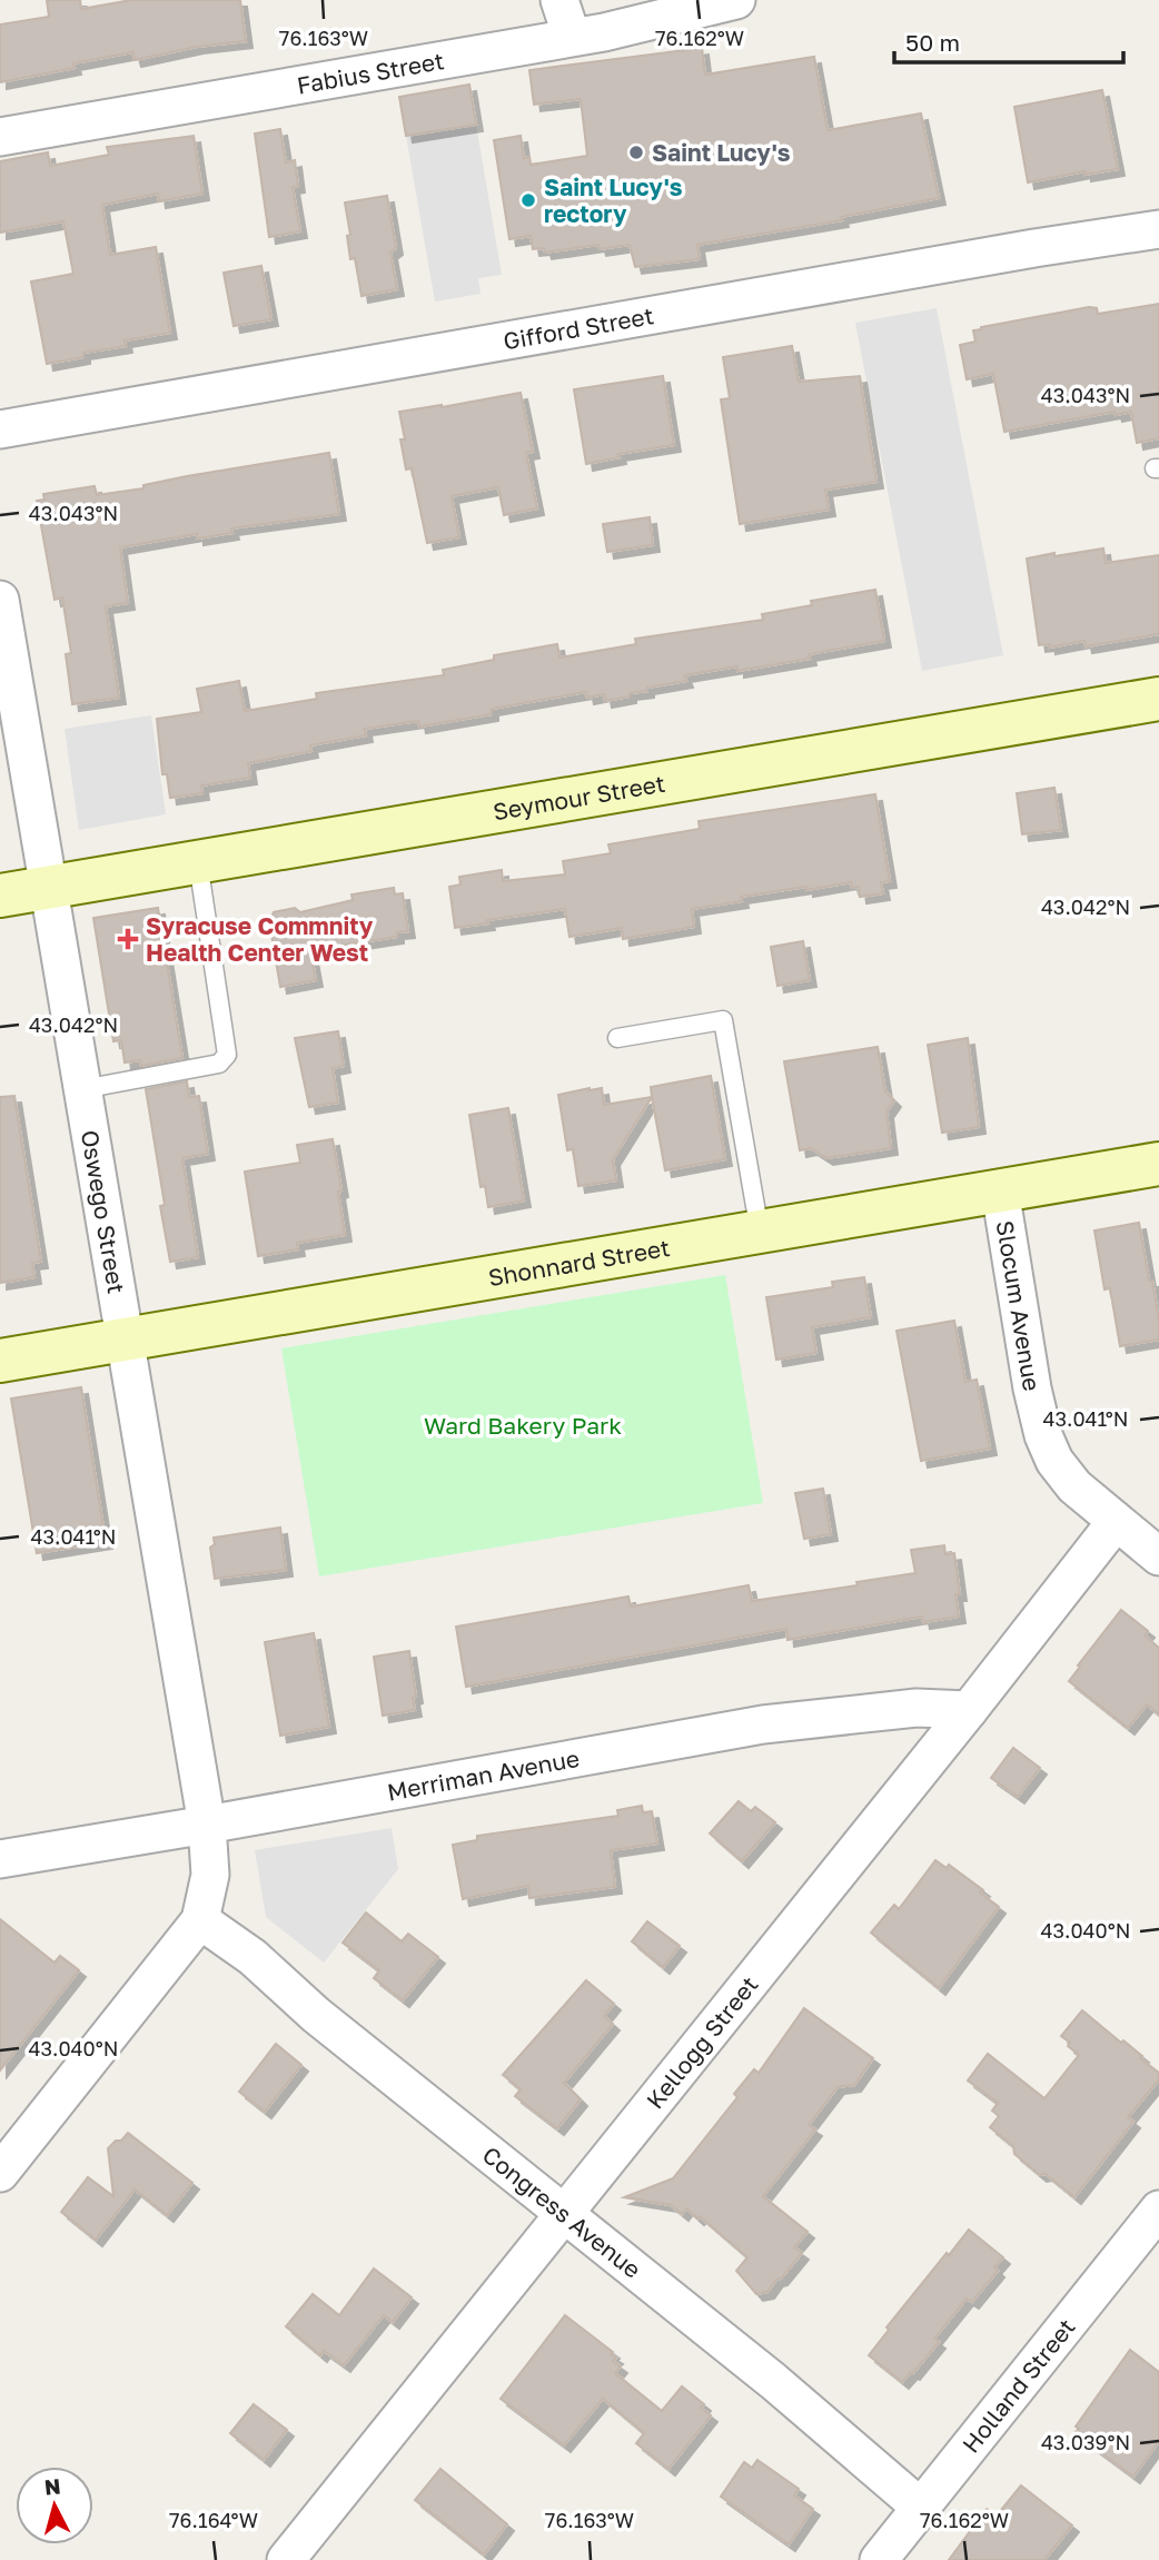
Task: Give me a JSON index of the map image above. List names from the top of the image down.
{
  "streets": {
    "street": [
      "Fabius Street",
      "Gifford Street",
      "Seymour Street",
      "Oswego Street",
      "Shonnard Street",
      "Slocum Avenue",
      "Merriman Avenue",
      "Kellogg Street",
      "Congress Avenue",
      "Holland Street"
    ]
  },
  "crossings": [
    ["Seymour Street", "Oswego Street"],
    ["Oswego Street", "Shonnard Street"],
    ["Oswego Street", "Merriman Avenue"],
    ["Oswego Street", "Congress Avenue"],
    ["Shonnard Street", "Slocum Avenue"],
    ["Slocum Avenue", "Kellogg Street"],
    ["Merriman Avenue", "Kellogg Street"],
    ["Kellogg Street", "Congress Avenue"],
    ["Congress Avenue", "Holland Street"]
  ],
  "parks": ["Ward Bakery Park"],
  "places": {
    "other": ["Saint Lucy's", "Saint Lucy's rectory"],
    "health": ["Syracuse Commnity Health Center West"]
  },
  "scale_bar": "50 m",
  "north": "top",
  "coordinates": [
    "76.163°W",
    "76.162°W",
    "43.043°N",
    "43.042°N",
    "43.041°N",
    "43.040°N",
    "43.039°N",
    "76.164°W"
  ]
}
